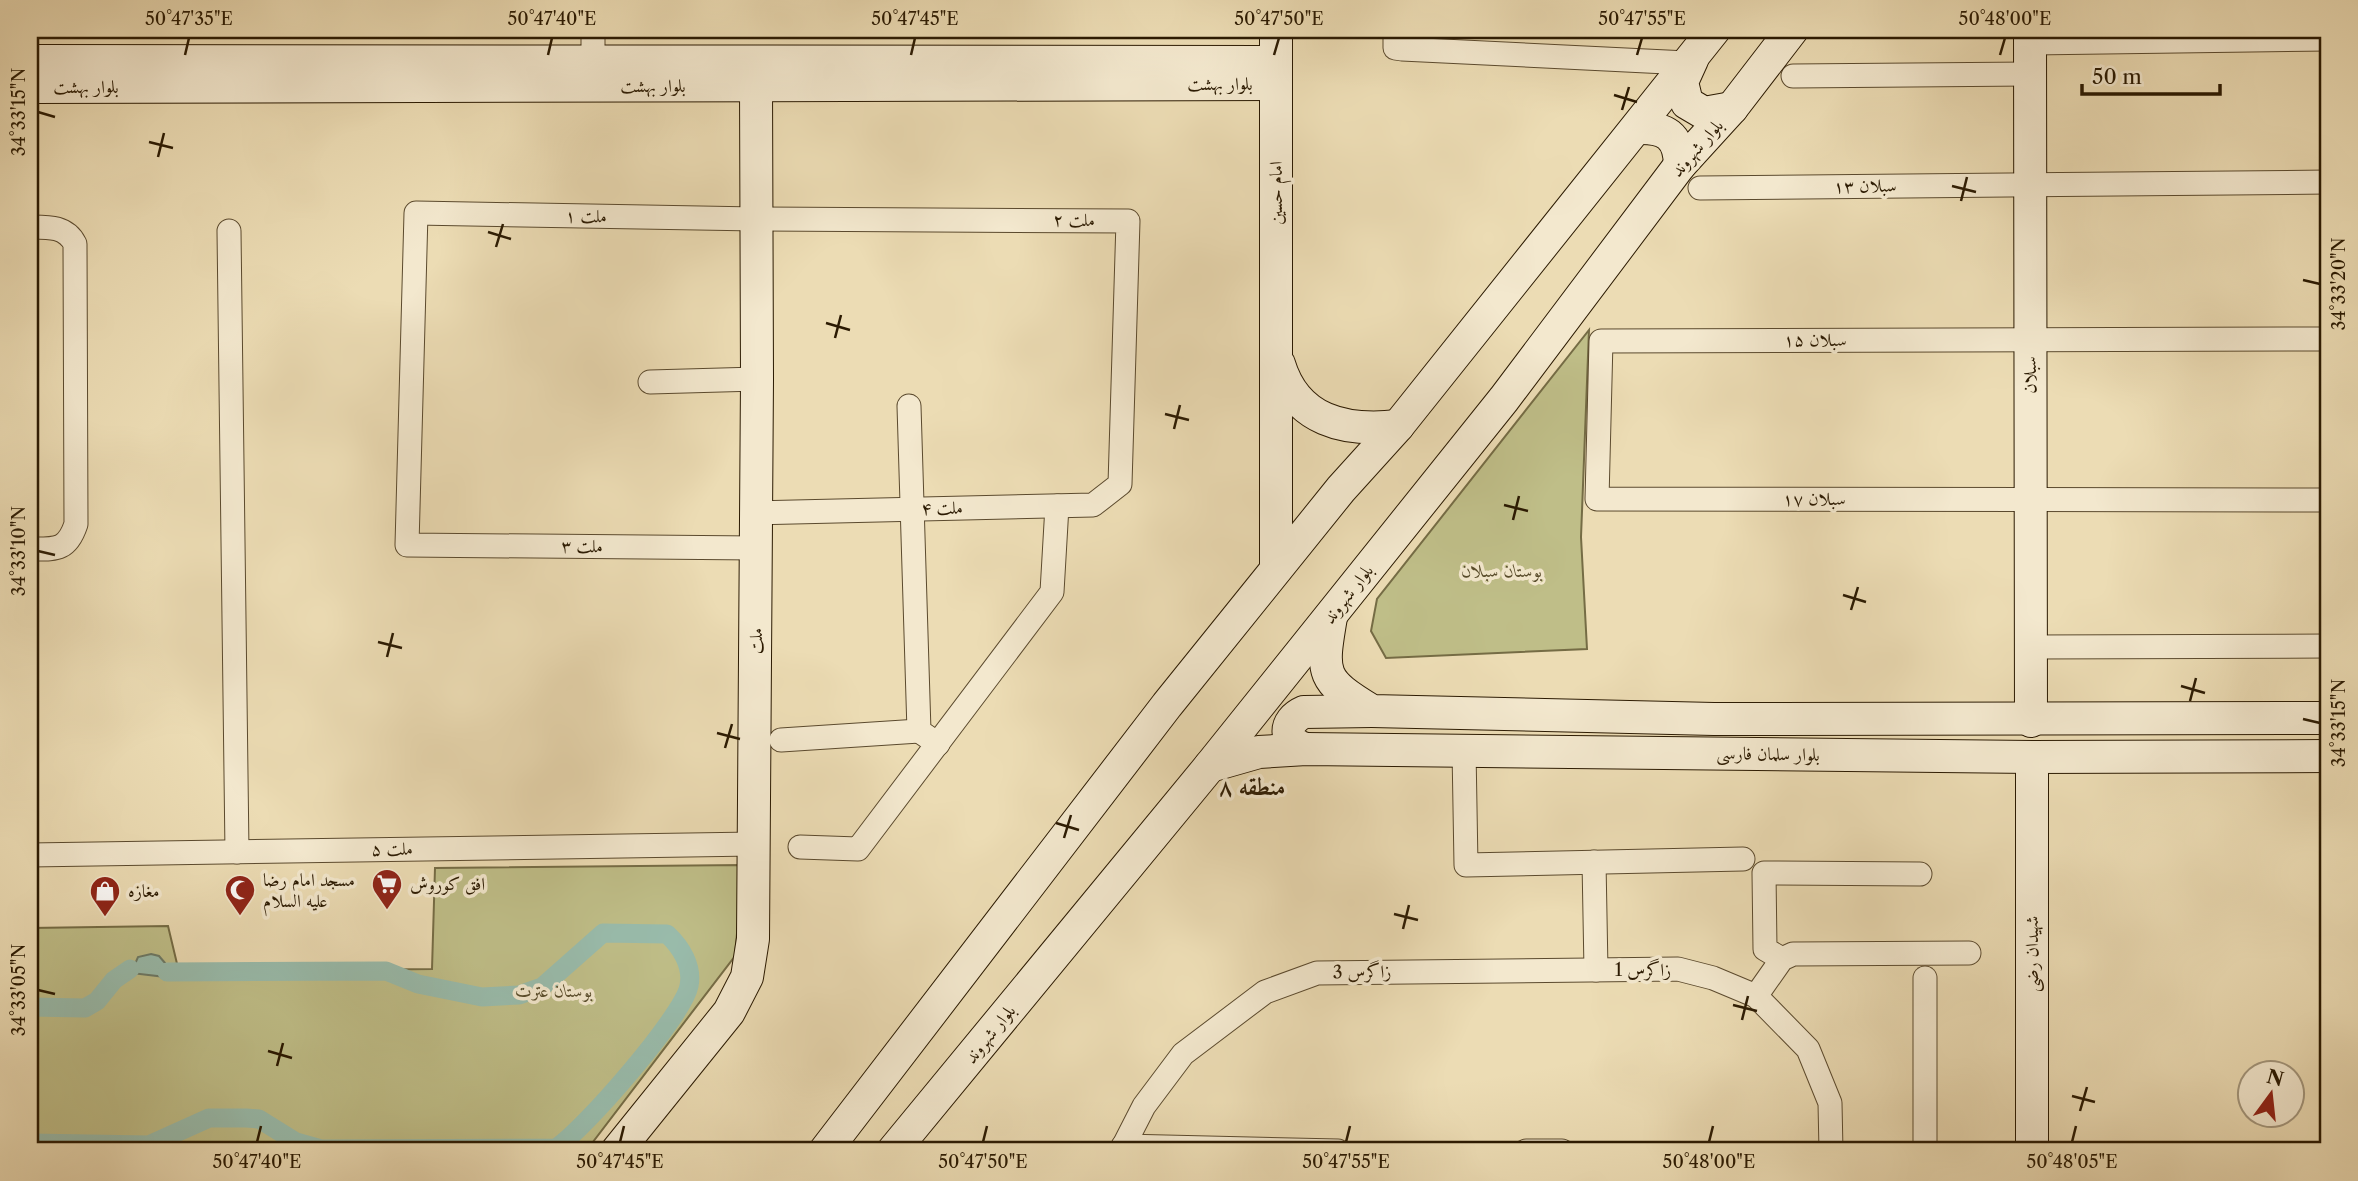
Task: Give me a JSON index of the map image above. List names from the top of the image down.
{
  "streets": {
    "main road": [
      "بلوار بهشت",
      "بلوار شهروند",
      "امام حسین",
      "سبلان",
      "ملت",
      "بلوار سلمان فارسی",
      "شهیدان رضی"
    ],
    "street": [
      "سبلان ۱۳",
      "ملت ۱",
      "ملت ۲",
      "سبلان ۱۵",
      "سبلان ۱۷",
      "ملت ۴",
      "ملت ۳",
      "ملت ۵",
      "زاگرس 1",
      "زاگرس 3"
    ]
  },
  "crossings": [
    ["بلوار بهشت", "امام حسین"],
    ["بلوار بهشت", "ملت"],
    ["بلوار شهروند", "سبلان ۱۳"],
    ["بلوار شهروند", "بلوار سلمان فارسی"],
    ["سبلان ۱۳", "سبلان"],
    ["ملت ۱", "ملت ۲"],
    ["ملت ۱", "ملت ۳"],
    ["ملت ۱", "ملت"],
    ["ملت ۲", "ملت ۴"],
    ["ملت ۲", "ملت"],
    ["سبلان ۱۵", "سبلان"],
    ["سبلان ۱۵", "سبلان ۱۷"],
    ["سبلان", "سبلان ۱۷"],
    ["سبلان", "بلوار سلمان فارسی"],
    ["ملت ۴", "ملت"],
    ["ملت ۳", "ملت"],
    ["ملت", "ملت ۵"],
    ["بلوار سلمان فارسی", "شهیدان رضی"],
    ["زاگرس 1", "زاگرس 3"]
  ],
  "districts": ["منطقه ۸"],
  "parks": ["بوستان سبلان", "بوستان عترت"],
  "places": {
    "supermarket": ["افق کوروش"],
    "mosque": ["مسجد امام رضا علیه السلام"],
    "shop": ["مغازه"]
  },
  "scale_bar": "50 m",
  "north": "top",
  "coordinates": [
    "50°47'35\"E",
    "50°47'40\"E",
    "50°47'45\"E",
    "50°47'50\"E",
    "50°47'55\"E",
    "50°48'00\"E",
    "34°33'15\"N",
    "34°33'20\"N",
    "34°33'10\"N",
    "34°33'05\"N",
    "50°48'05\"E"
  ]
}
